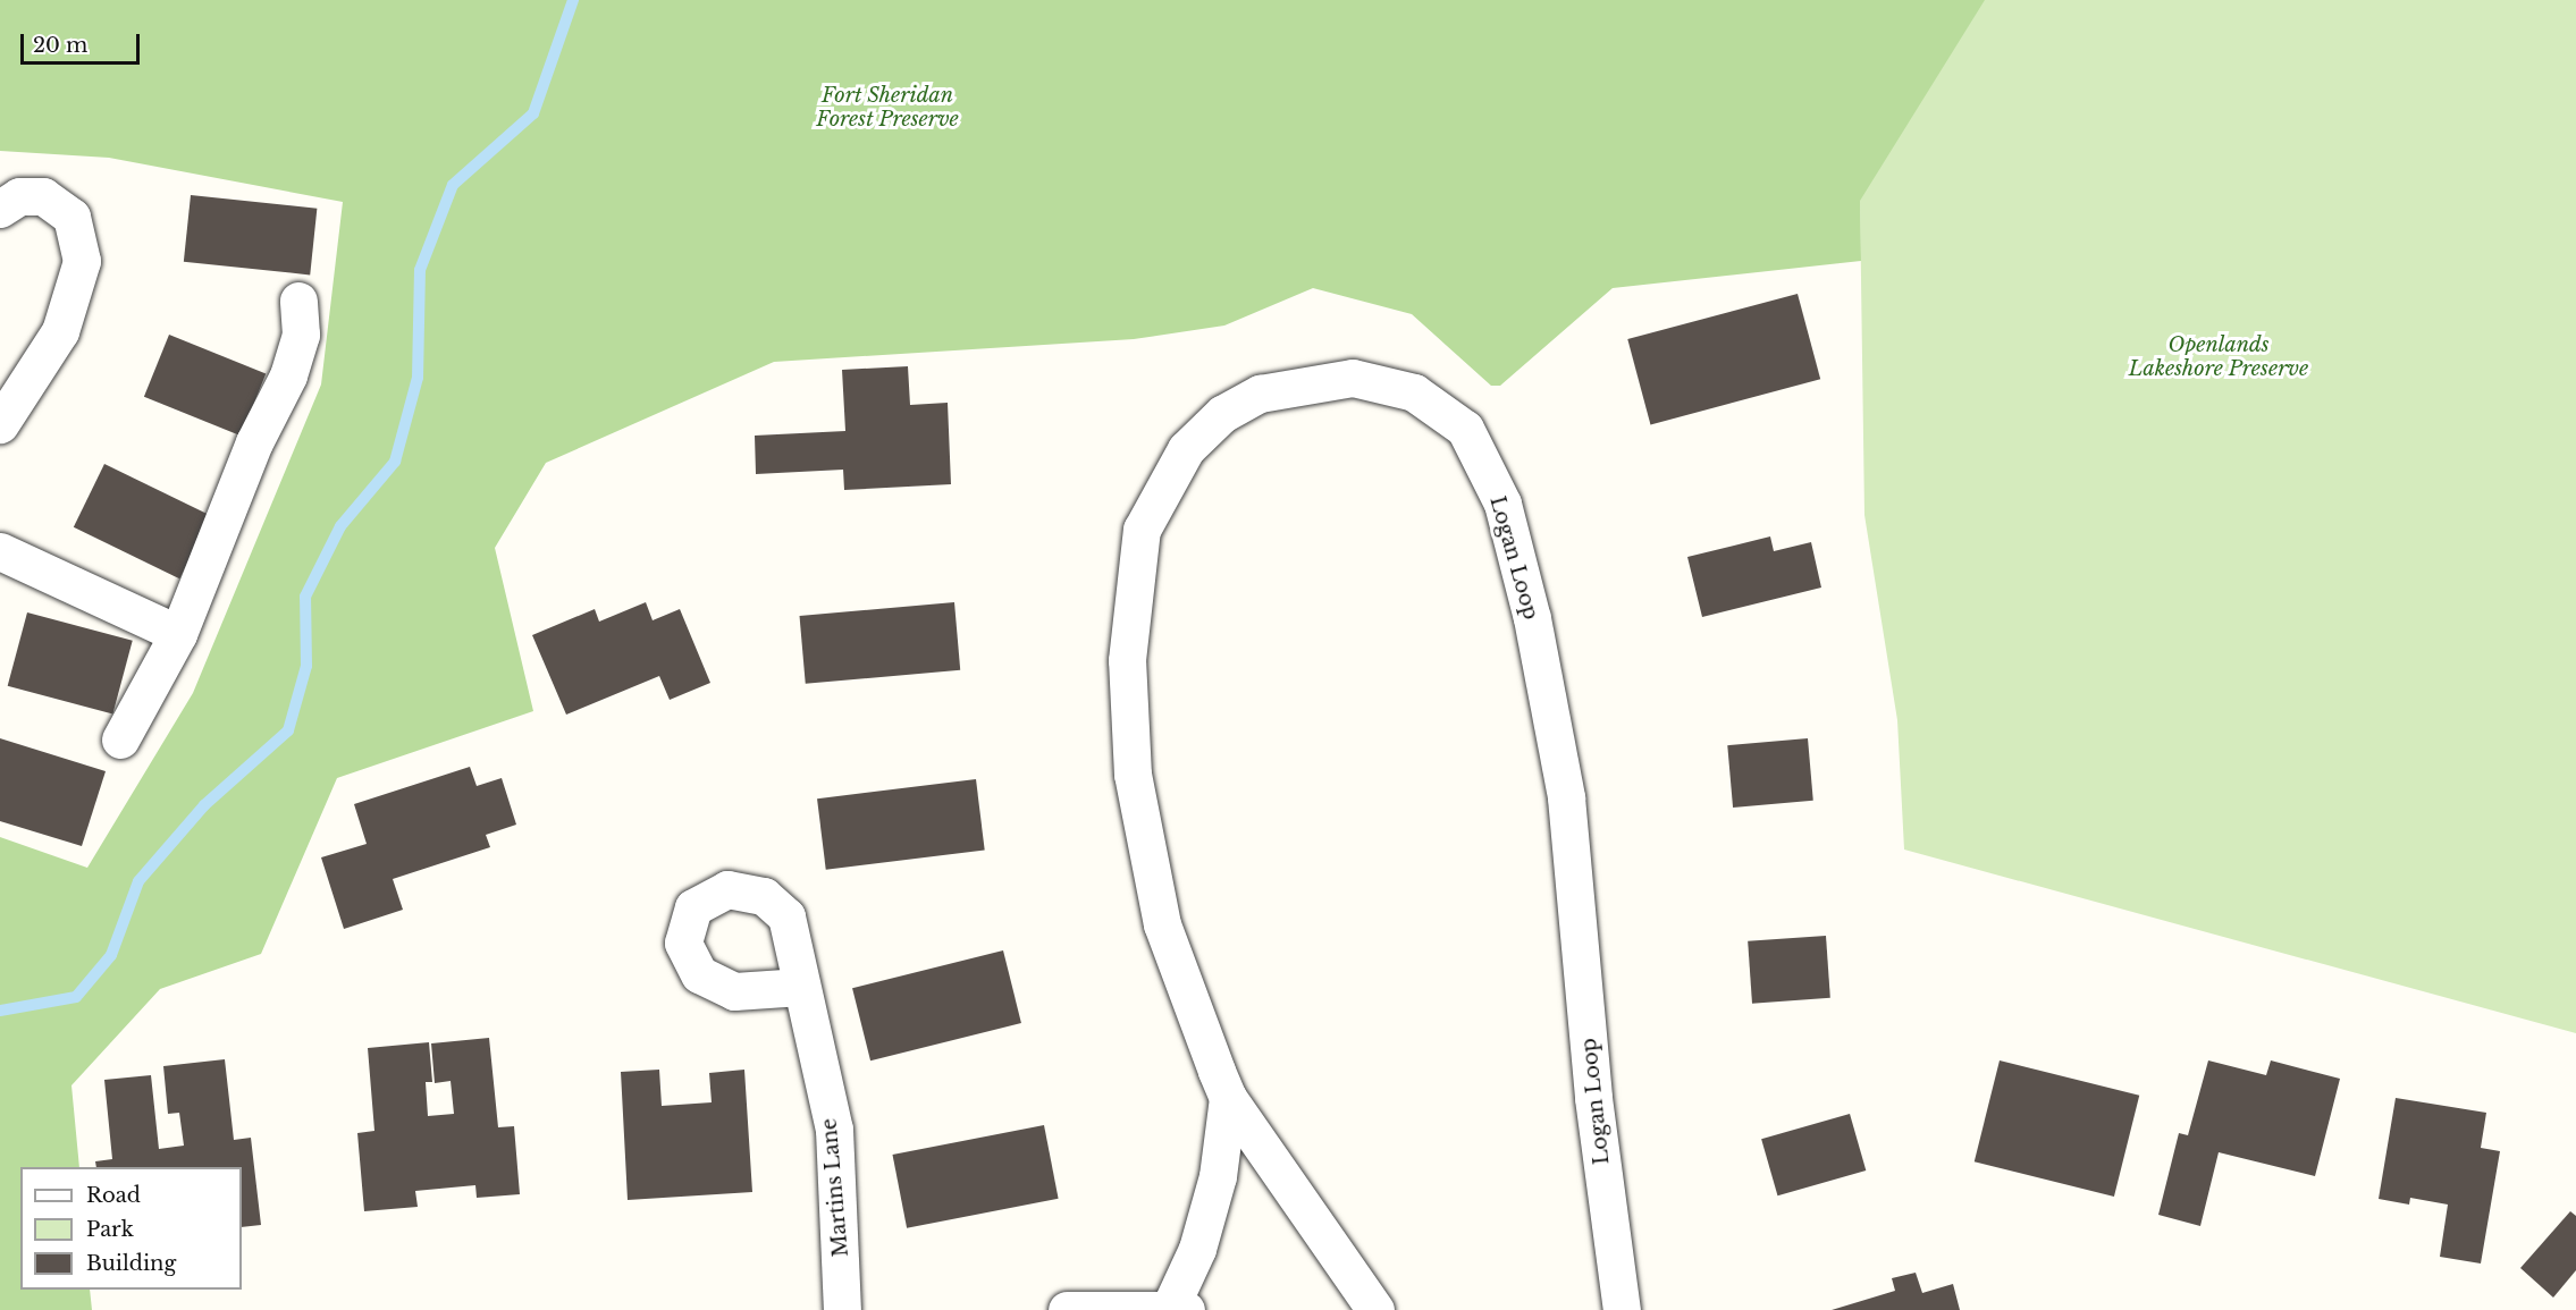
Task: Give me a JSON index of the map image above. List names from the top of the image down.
{
  "streets": {
    "street": ["Logan Loop", "Martins Lane"]
  },
  "parks": ["Fort Sheridan Forest Preserve", "Openlands Lakeshore Preserve"],
  "legend": ["Road", "Park", "Building"],
  "scale_bar": "20 m"
}
